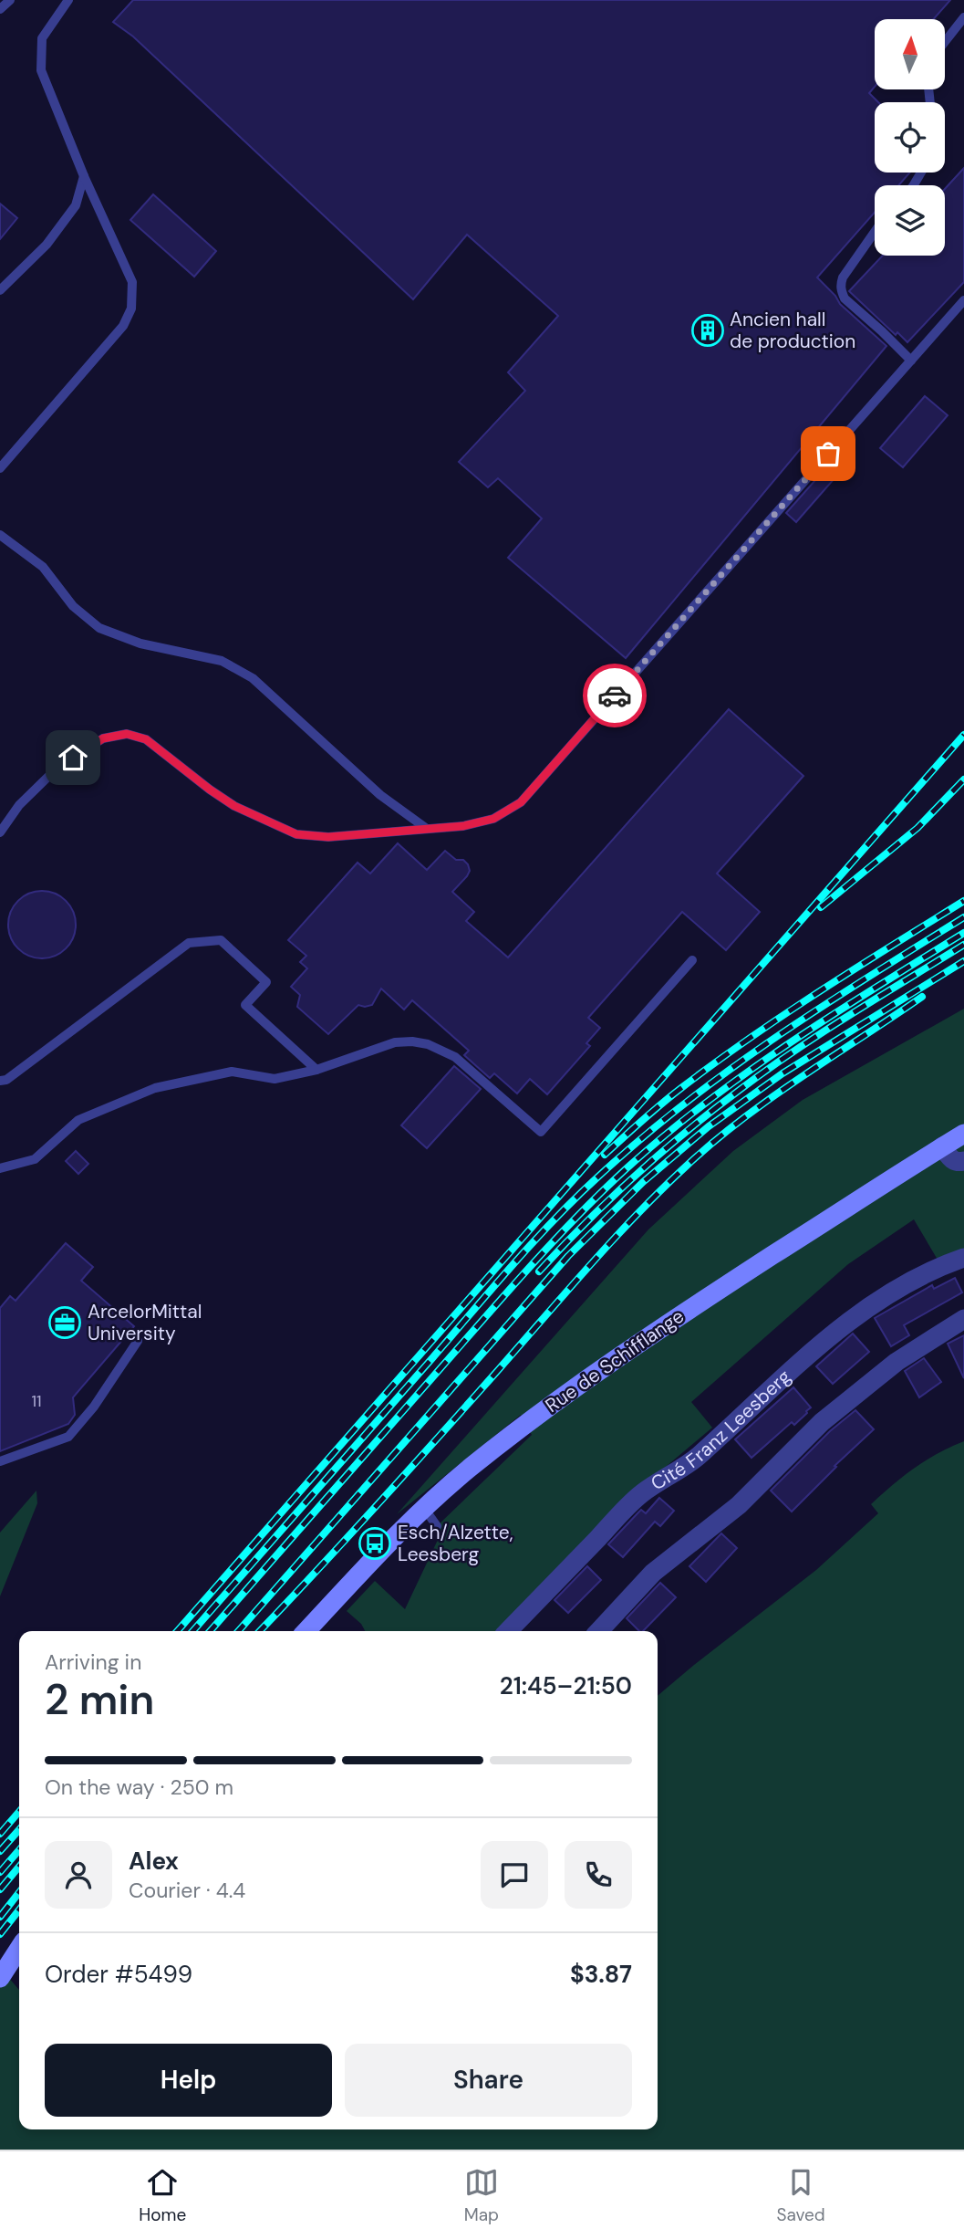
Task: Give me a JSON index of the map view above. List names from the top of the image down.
{
  "streets": {
    "street": ["Rue de Schifflange", "Cité Franz Leesberg"]
  },
  "places": {
    "building": ["Ancien hall de production"],
    "office": ["ArcelorMittal University"],
    "bus stop": ["Esch/Alzette, Leesberg"]
  },
  "house_numbers": ["11"],
  "north": "top",
  "page": {
    "heading": ["2 min", "Arriving in", "21:45–21:50"],
    "panel": [
      "Alex",
      "Courier · 4.4",
      "Order #5499",
      "$3.87"
    ],
    "bar": "On the way · 250 m",
    "buttons": ["Help", "Share"],
    "tabs": ["Home", "Map", "Saved"]
  }
}
